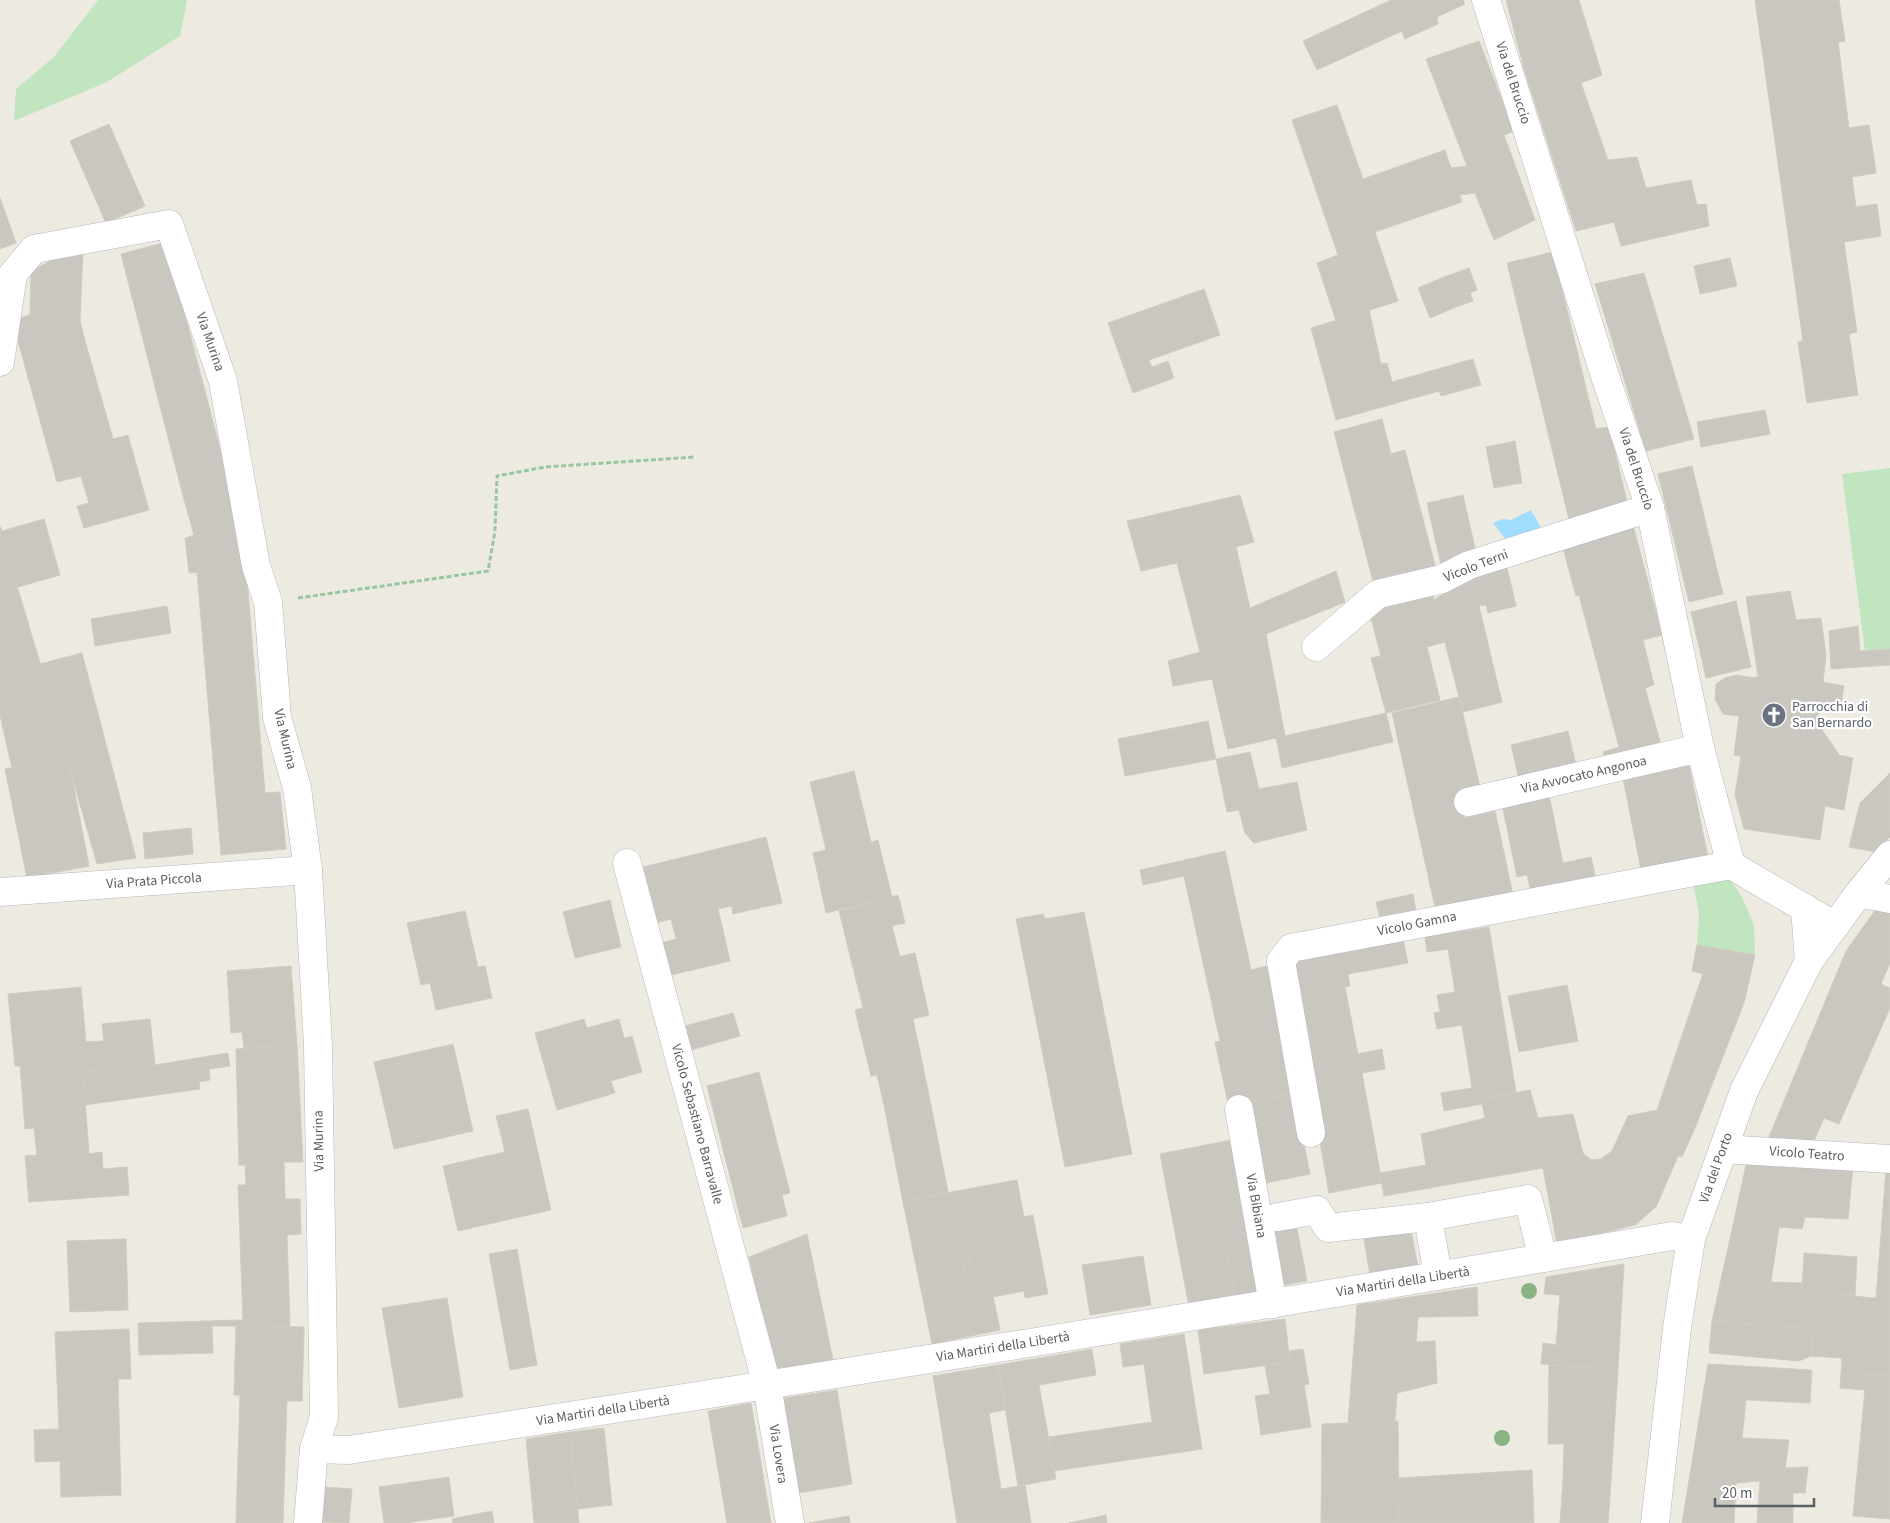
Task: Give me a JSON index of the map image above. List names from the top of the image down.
{
  "streets": {
    "street": [
      "Via del Bruccio",
      "Via Murina",
      "Vicolo Terni",
      "Via Avvocato Angonoa",
      "Via Prata Piccola",
      "Vicolo Gamna",
      "Vicolo Sebastiano Barravalle",
      "Vicolo Teatro",
      "Via del Porto",
      "Via Bibiana",
      "Via Martiri della Libertà",
      "Via Lovera"
    ]
  },
  "crossings": [
    ["Via del Bruccio", "Vicolo Terni"],
    ["Via del Bruccio", "Via Avvocato Angonoa"],
    ["Via del Bruccio", "Vicolo Gamna"],
    ["Via Murina", "Via Prata Piccola"],
    ["Via Murina", "Via Martiri della Libertà"],
    ["Vicolo Sebastiano Barravalle", "Via Martiri della Libertà"],
    ["Vicolo Sebastiano Barravalle", "Via Lovera"],
    ["Vicolo Teatro", "Via del Porto"],
    ["Via del Porto", "Via Martiri della Libertà"],
    ["Via Bibiana", "Via Martiri della Libertà"],
    ["Via Martiri della Libertà", "Via Lovera"]
  ],
  "places": {
    "church": ["Parrocchia di San Bernardo"]
  },
  "scale_bar": "20 m"
}
